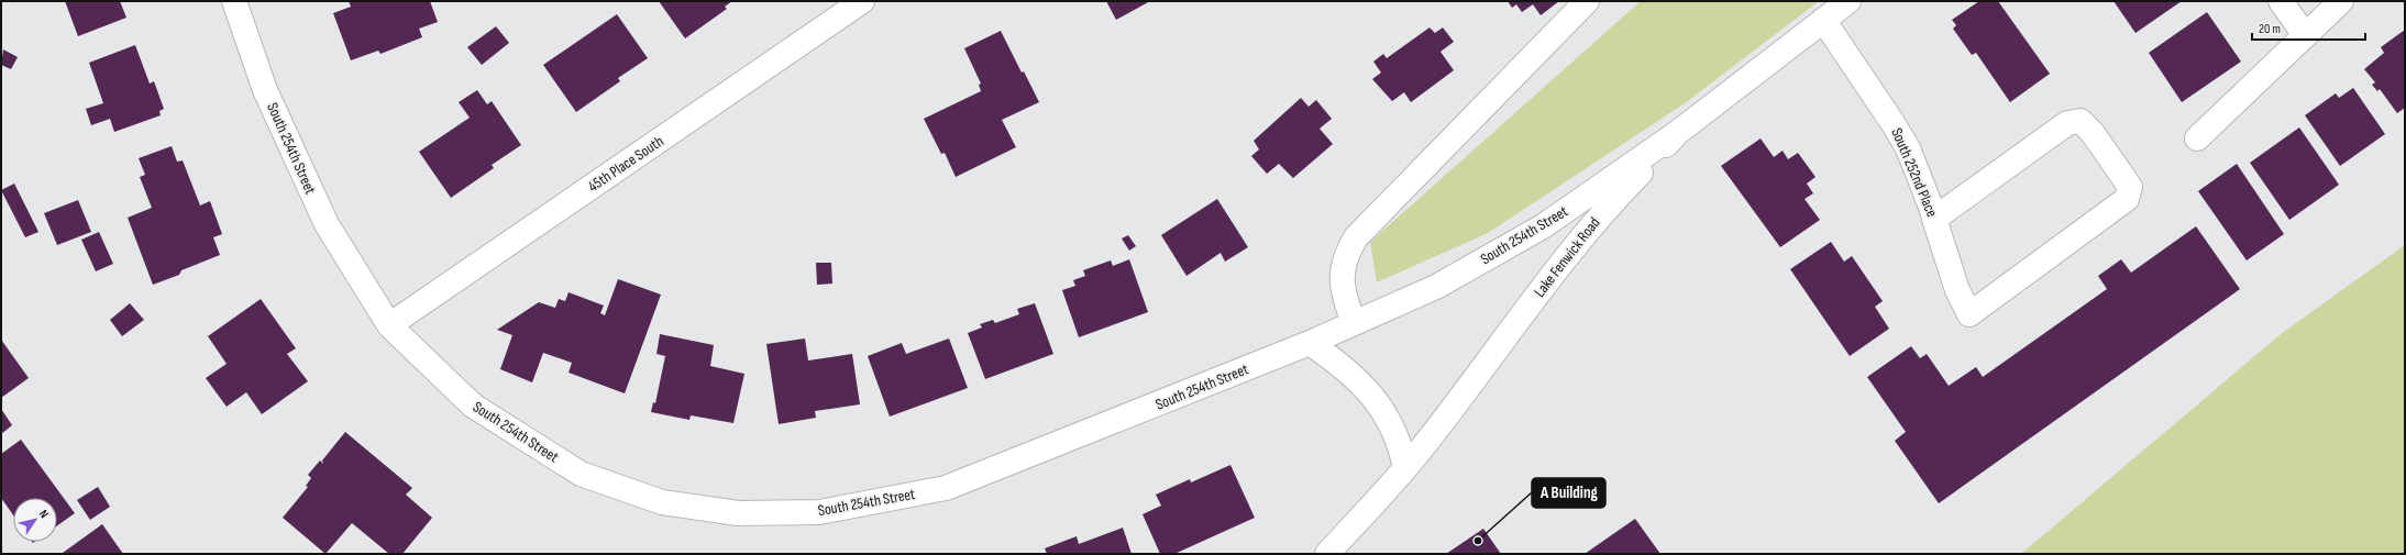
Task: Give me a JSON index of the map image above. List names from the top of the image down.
{
  "streets": {
    "street": [
      "South 254th Street",
      "45th Place South",
      "South 252nd Place",
      "Lake Fenwick Road"
    ]
  },
  "crossings": [
    ["South 254th Street", "45th Place South"],
    ["South 254th Street", "Lake Fenwick Road"],
    ["South 252nd Place", "Lake Fenwick Road"]
  ],
  "places": ["A Building"],
  "scale_bar": "20 m",
  "north": "top right"
}
